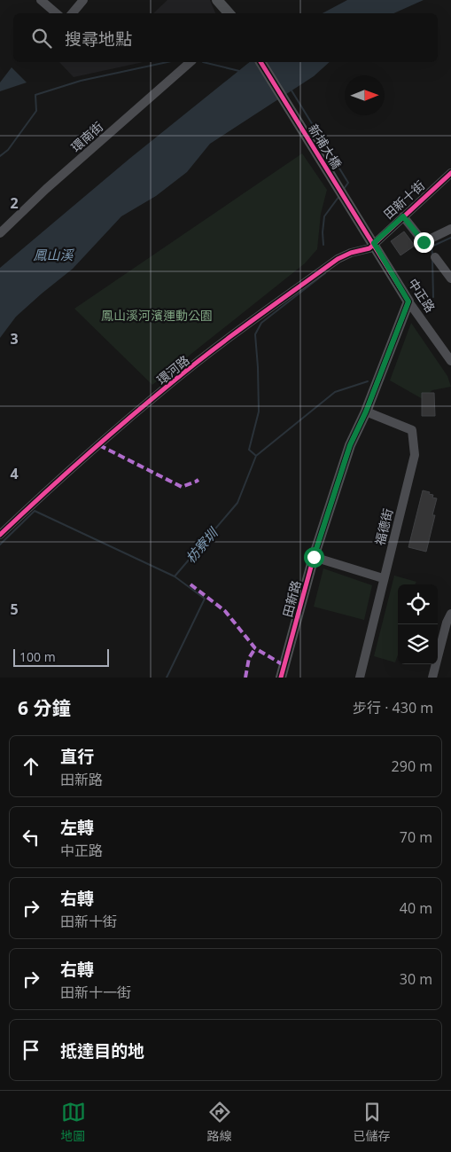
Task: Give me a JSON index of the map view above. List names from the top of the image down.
{
  "streets": {
    "main road": ["新埔大橋", "中正路", "田新路"],
    "street": [
      "環南街",
      "田新十街",
      "環河路",
      "福德街"
    ]
  },
  "crossings": [
    ["新埔大橋", "田新十街"],
    ["新埔大橋", "中正路"],
    ["新埔大橋", "環河路"],
    ["田新十街", "中正路"],
    ["田新十街", "環河路"],
    ["中正路", "環河路"],
    ["中正路", "田新路"],
    ["福德街", "田新路"]
  ],
  "water": ["鳳山溪", "枋寮圳"],
  "parks": ["鳳山溪河濱運動公園"],
  "scale_bar": "100 m",
  "north": "right",
  "page": {
    "search": "搜尋地點",
    "scale": "100 m",
    "heading": ["6 分鐘", "步行 · 430 m"],
    "list": [
      ["直行", "田新路", "290 m"],
      ["左轉", "中正路", "70 m"],
      ["右轉", "田新十街", "40 m"],
      ["右轉", "田新十一街", "30 m"],
      "抵達目的地"
    ],
    "nav": ["地圖", "路線", "已儲存"]
  },
  "grid": {
    "rows": [
      "2",
      "3",
      "4",
      "5"
    ]
  }
}
